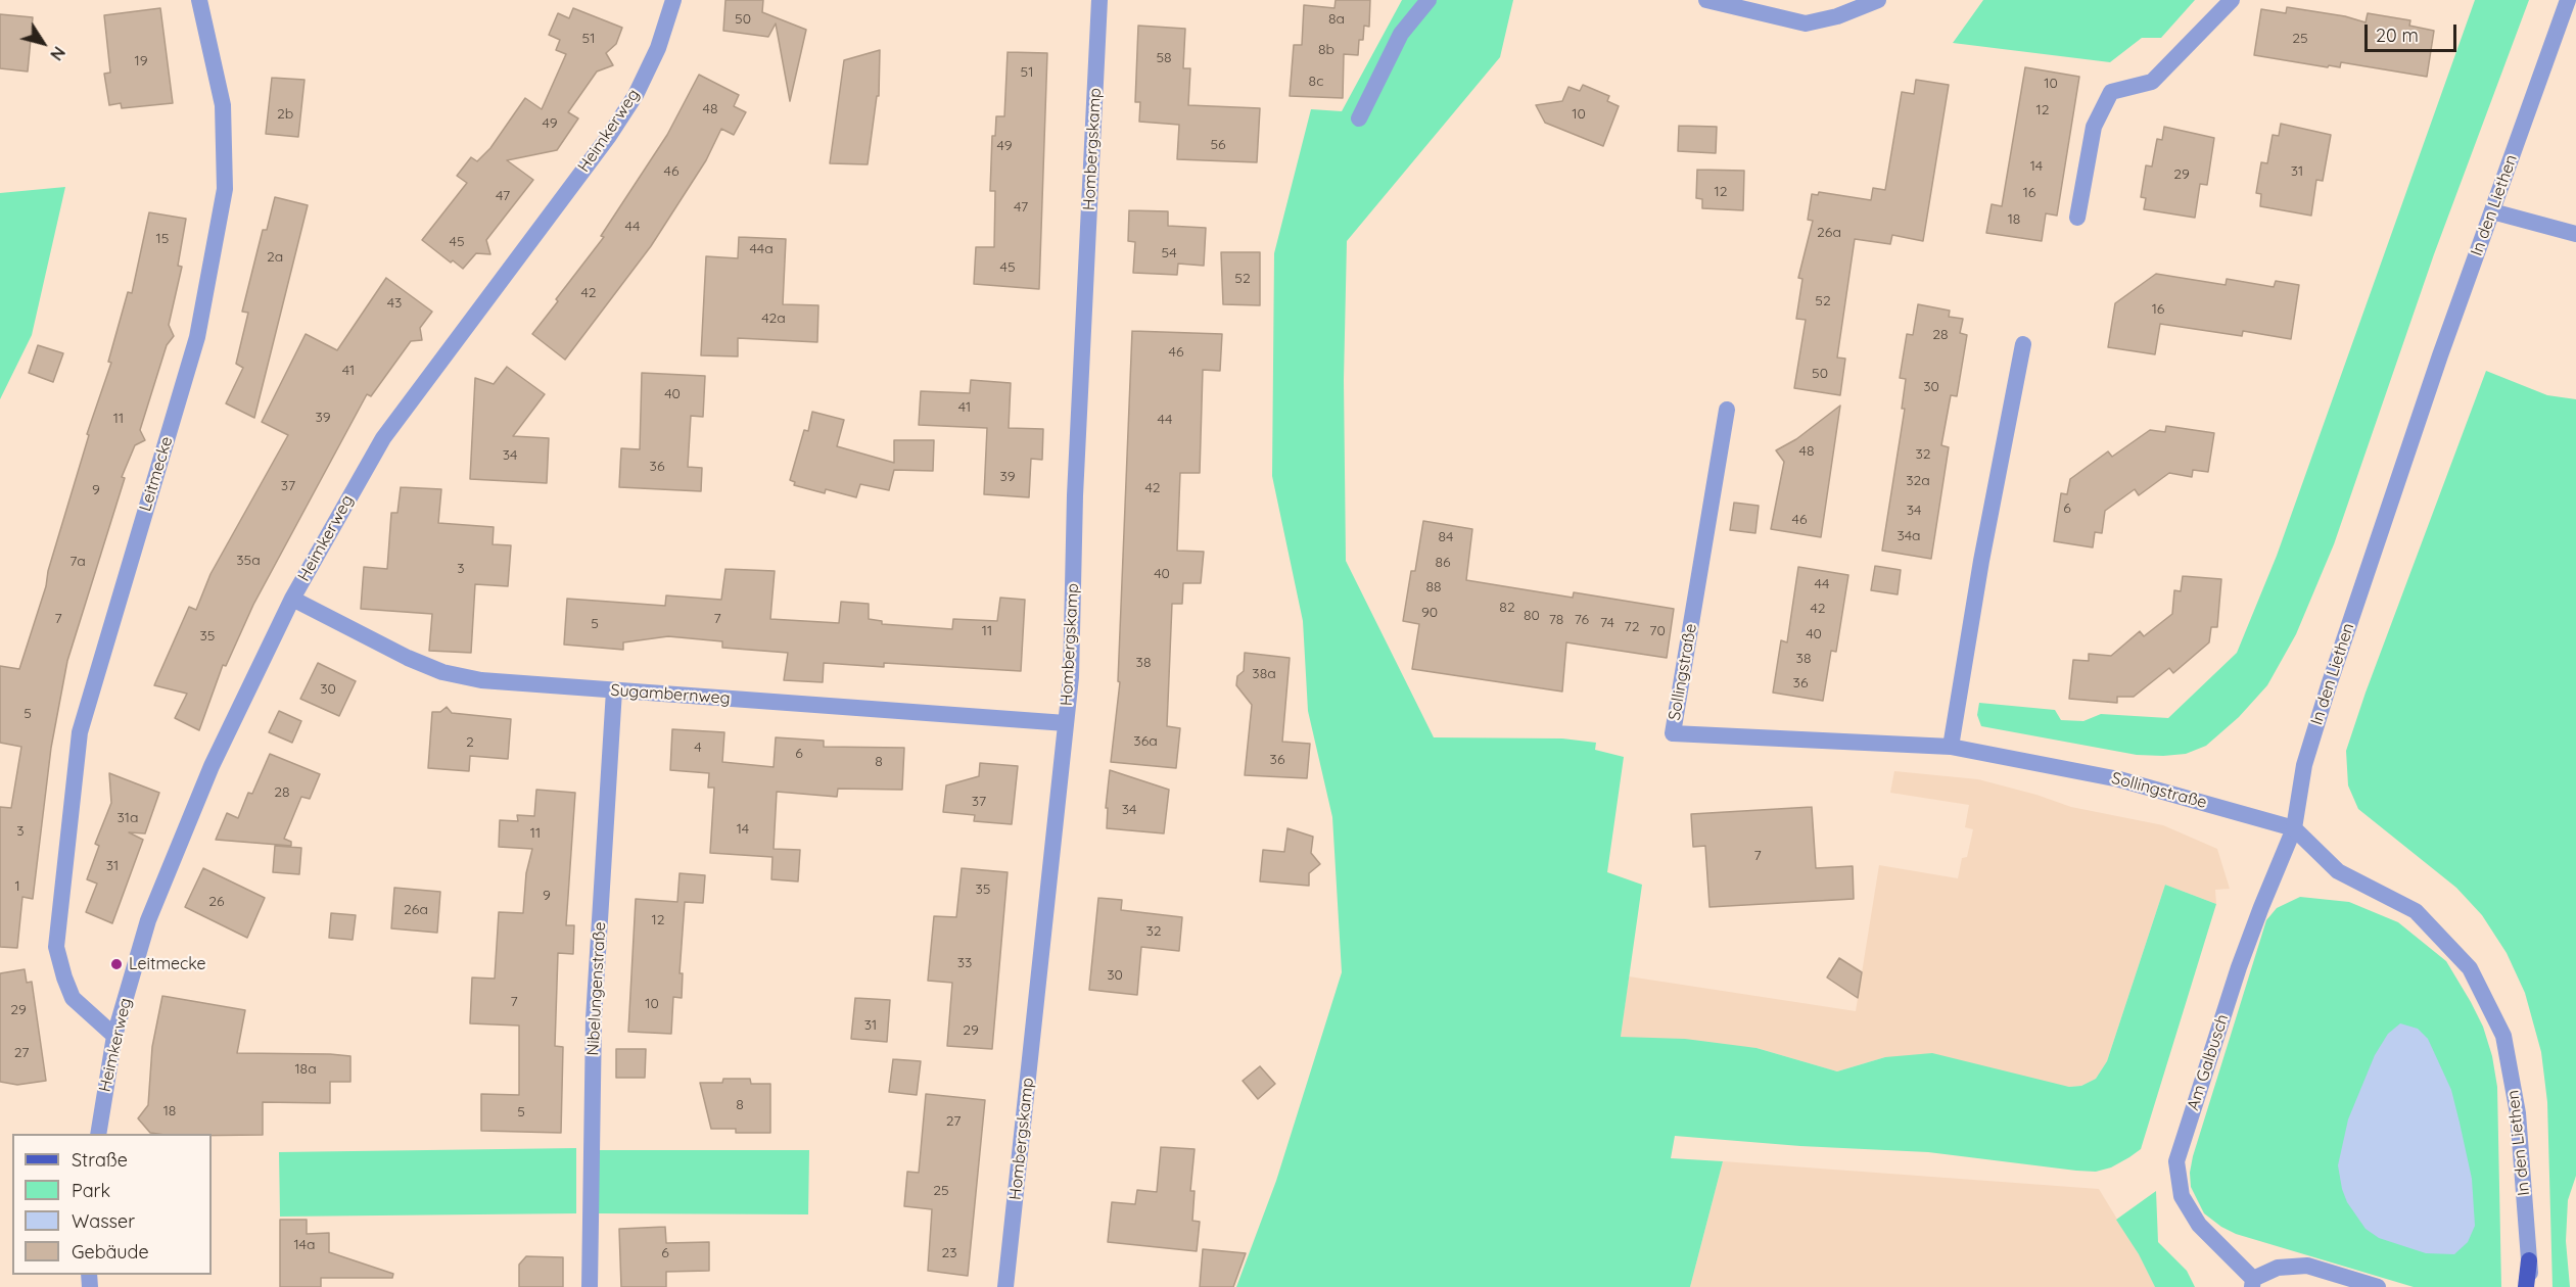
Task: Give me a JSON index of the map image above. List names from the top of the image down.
{
  "streets": {
    "street": [
      "Heimkerweg",
      "Hombergskamp",
      "In den Liethen",
      "Leitmecke",
      "Sollingstraße",
      "Sugambernweg",
      "Nibelungenstraße",
      "Am Galbusch"
    ]
  },
  "crossings": [
    ["Heimkerweg", "Leitmecke"],
    ["Heimkerweg", "Sugambernweg"],
    ["Hombergskamp", "Sugambernweg"],
    ["In den Liethen", "Sollingstraße"],
    ["In den Liethen", "Am Galbusch"],
    ["Sollingstraße", "Am Galbusch"],
    ["Sugambernweg", "Nibelungenstraße"]
  ],
  "places": ["Leitmecke"],
  "house_numbers": [
    "50",
    "8a",
    "51",
    "25",
    "8b",
    "58",
    "19",
    "51",
    "8c",
    "10",
    "48",
    "12",
    "2b",
    "10",
    "49",
    "56",
    "49",
    "14",
    "46",
    "31",
    "29",
    "12",
    "16",
    "47",
    "47",
    "18",
    "44",
    "26a",
    "15",
    "45",
    "44a",
    "54",
    "2a",
    "45",
    "52",
    "42",
    "52",
    "43",
    "16",
    "42a",
    "28",
    "46",
    "41",
    "50",
    "30",
    "40",
    "41",
    "39",
    "11",
    "44",
    "48",
    "32",
    "34",
    "36",
    "39",
    "32a",
    "37",
    "42",
    "9",
    "6",
    "34",
    "46",
    "34a",
    "84",
    "35a",
    "7a",
    "86",
    "3",
    "40",
    "44",
    "88",
    "82",
    "42",
    "90",
    "80",
    "7",
    "7",
    "78",
    "76",
    "74",
    "5",
    "72",
    "11",
    "70",
    "40",
    "35",
    "38",
    "38",
    "38a",
    "36",
    "30",
    "5",
    "36a",
    "2",
    "4",
    "6",
    "36",
    "8",
    "28",
    "37",
    "34",
    "31a",
    "14",
    "3",
    "11",
    "7",
    "31",
    "1",
    "35",
    "9",
    "26",
    "26a",
    "12",
    "32",
    "33",
    "30",
    "7",
    "10",
    "29",
    "31",
    "29",
    "27",
    "18a",
    "8",
    "18",
    "5",
    "27",
    "25",
    "14a",
    "6",
    "23"
  ],
  "legend": [
    "Straße",
    "Park",
    "Wasser",
    "Gebäude"
  ],
  "scale_bar": "20 m",
  "north": "bottom right"
}
